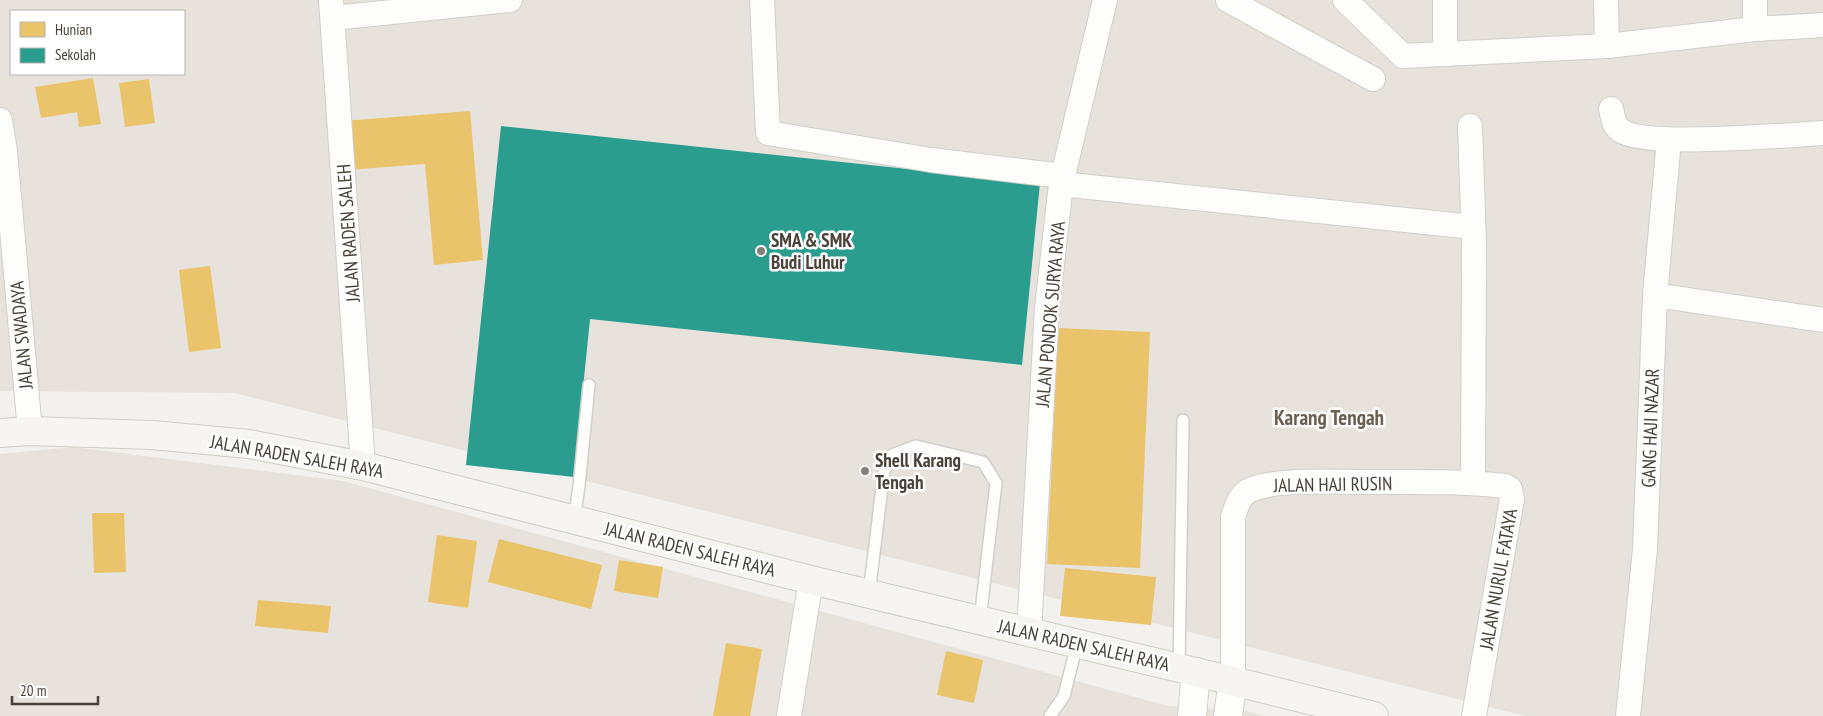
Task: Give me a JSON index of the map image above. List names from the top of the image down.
{
  "streets": {
    "main road": ["JALAN RADEN SALEH RAYA"],
    "street": [
      "JALAN RADEN SALEH",
      "JALAN PONDOK SURYA RAYA",
      "JALAN SWADAYA",
      "GANG HAJI NAZAR",
      "JALAN HAJI RUSIN",
      "JALAN NURUL FATAYA"
    ]
  },
  "crossings": [
    ["JALAN RADEN SALEH", "JALAN RADEN SALEH RAYA"],
    ["JALAN PONDOK SURYA RAYA", "JALAN RADEN SALEH RAYA"],
    ["JALAN SWADAYA", "JALAN RADEN SALEH RAYA"],
    ["JALAN RADEN SALEH RAYA", "JALAN HAJI RUSIN"],
    ["JALAN HAJI RUSIN", "JALAN NURUL FATAYA"]
  ],
  "districts": ["Karang Tengah"],
  "places": ["SMA & SMK Budi Luhur", "Shell Karang Tengah"],
  "legend": ["Hunian", "Sekolah"],
  "scale_bar": "20 m"
}
